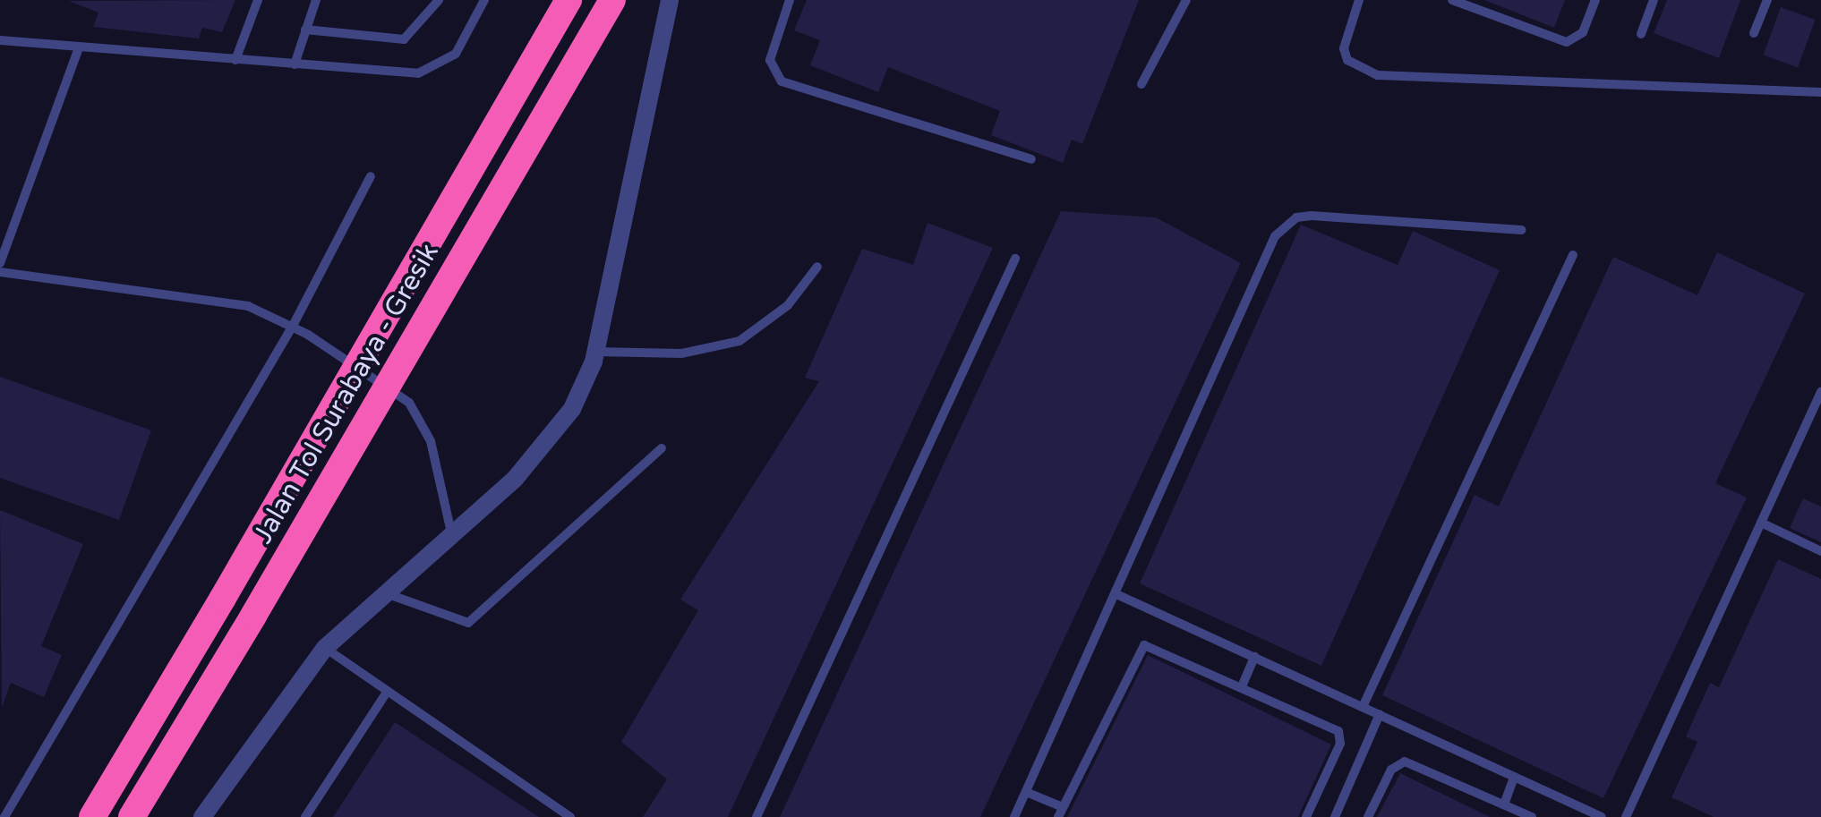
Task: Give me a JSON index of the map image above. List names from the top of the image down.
{
  "streets": {
    "highway": ["Jalan Tol Surabaya - Gresik"]
  }
}
